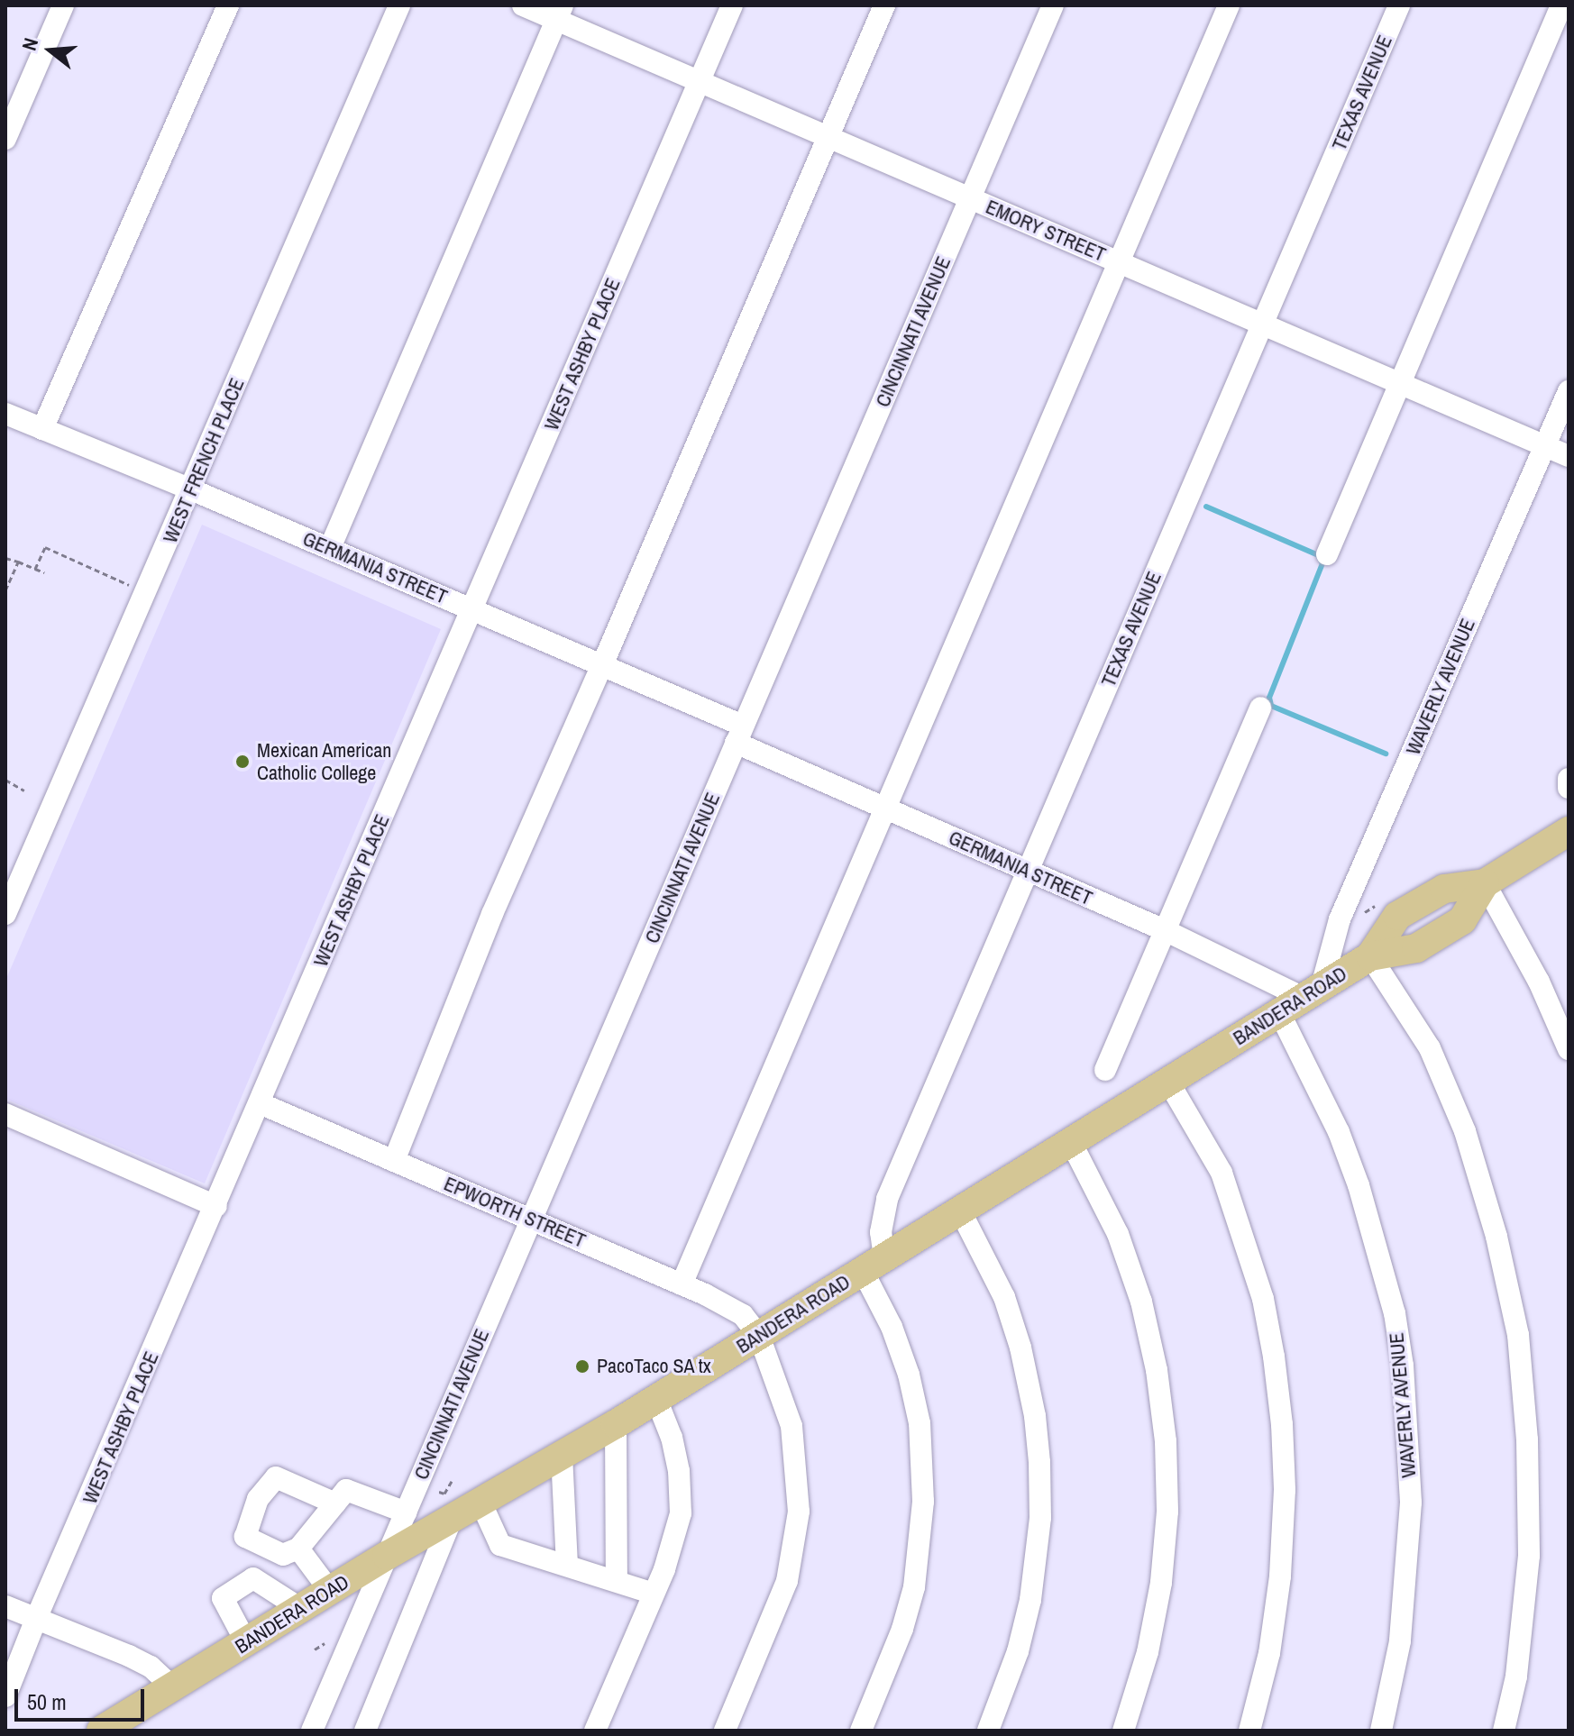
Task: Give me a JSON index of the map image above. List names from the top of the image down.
{
  "streets": {
    "main road": ["BANDERA ROAD"],
    "street": [
      "TEXAS AVENUE",
      "EMORY STREET",
      "CINCINNATI AVENUE",
      "WEST ASHBY PLACE",
      "WEST FRENCH PLACE",
      "GERMANIA STREET",
      "WAVERLY AVENUE",
      "EPWORTH STREET"
    ]
  },
  "crossings": [
    ["TEXAS AVENUE", "EMORY STREET"],
    ["TEXAS AVENUE", "GERMANIA STREET"],
    ["TEXAS AVENUE", "BANDERA ROAD"],
    ["EMORY STREET", "CINCINNATI AVENUE"],
    ["EMORY STREET", "WEST ASHBY PLACE"],
    ["EMORY STREET", "WAVERLY AVENUE"],
    ["CINCINNATI AVENUE", "GERMANIA STREET"],
    ["CINCINNATI AVENUE", "BANDERA ROAD"],
    ["CINCINNATI AVENUE", "EPWORTH STREET"],
    ["WEST ASHBY PLACE", "GERMANIA STREET"],
    ["WEST ASHBY PLACE", "EPWORTH STREET"],
    ["WEST FRENCH PLACE", "GERMANIA STREET"],
    ["GERMANIA STREET", "WAVERLY AVENUE"],
    ["GERMANIA STREET", "BANDERA ROAD"],
    ["WAVERLY AVENUE", "BANDERA ROAD"],
    ["BANDERA ROAD", "EPWORTH STREET"]
  ],
  "places": ["Mexican American Catholic College", "PacoTaco SA tx"],
  "scale_bar": "50 m",
  "north": "left"
}
